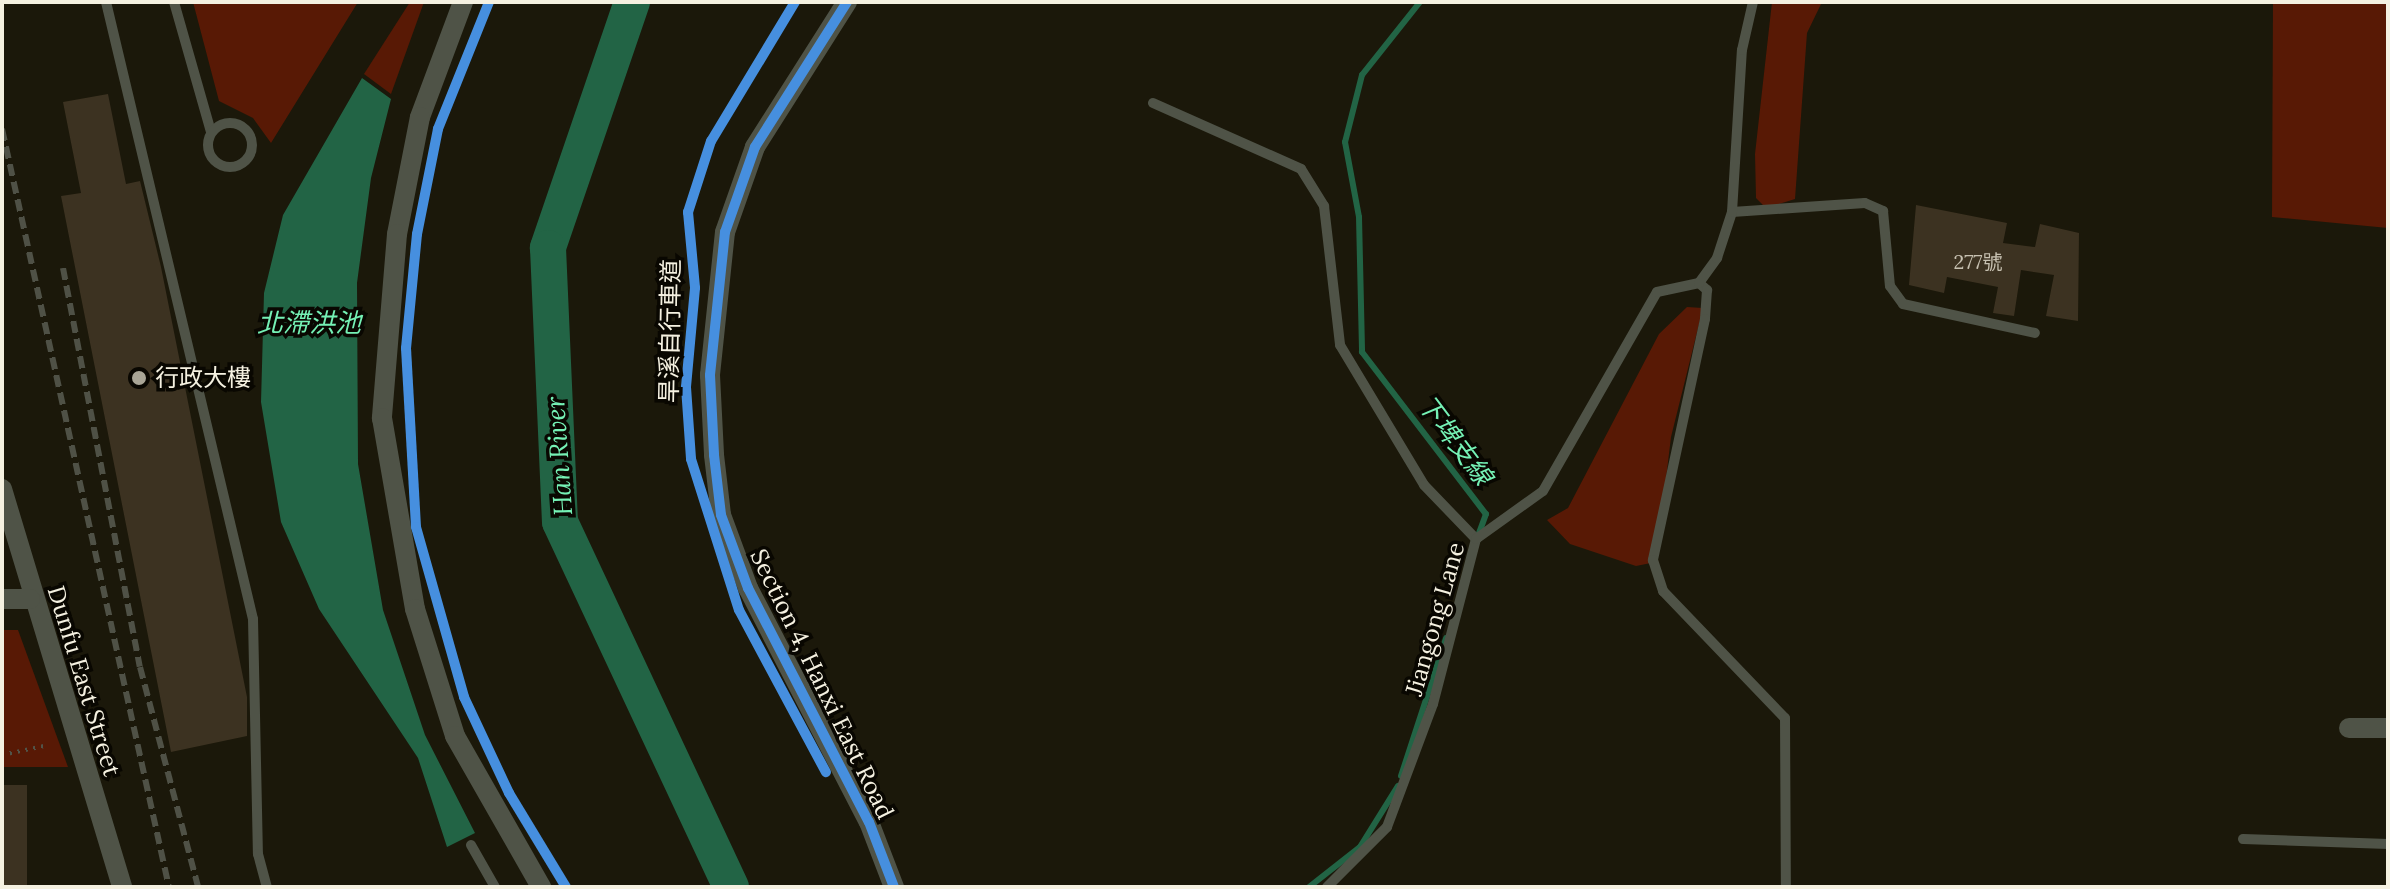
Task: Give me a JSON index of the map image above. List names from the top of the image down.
{
  "streets": {
    "street": ["Dunfu East Street", "Section 4, Hanxi East Road"],
    "lane": ["Jiangong Lane"],
    "cycle path": ["旱溪自行車道"]
  },
  "water": ["北滯洪池", "下埤支線", "Han River"],
  "places": ["行政大樓"],
  "house_numbers": ["277號"]
}
